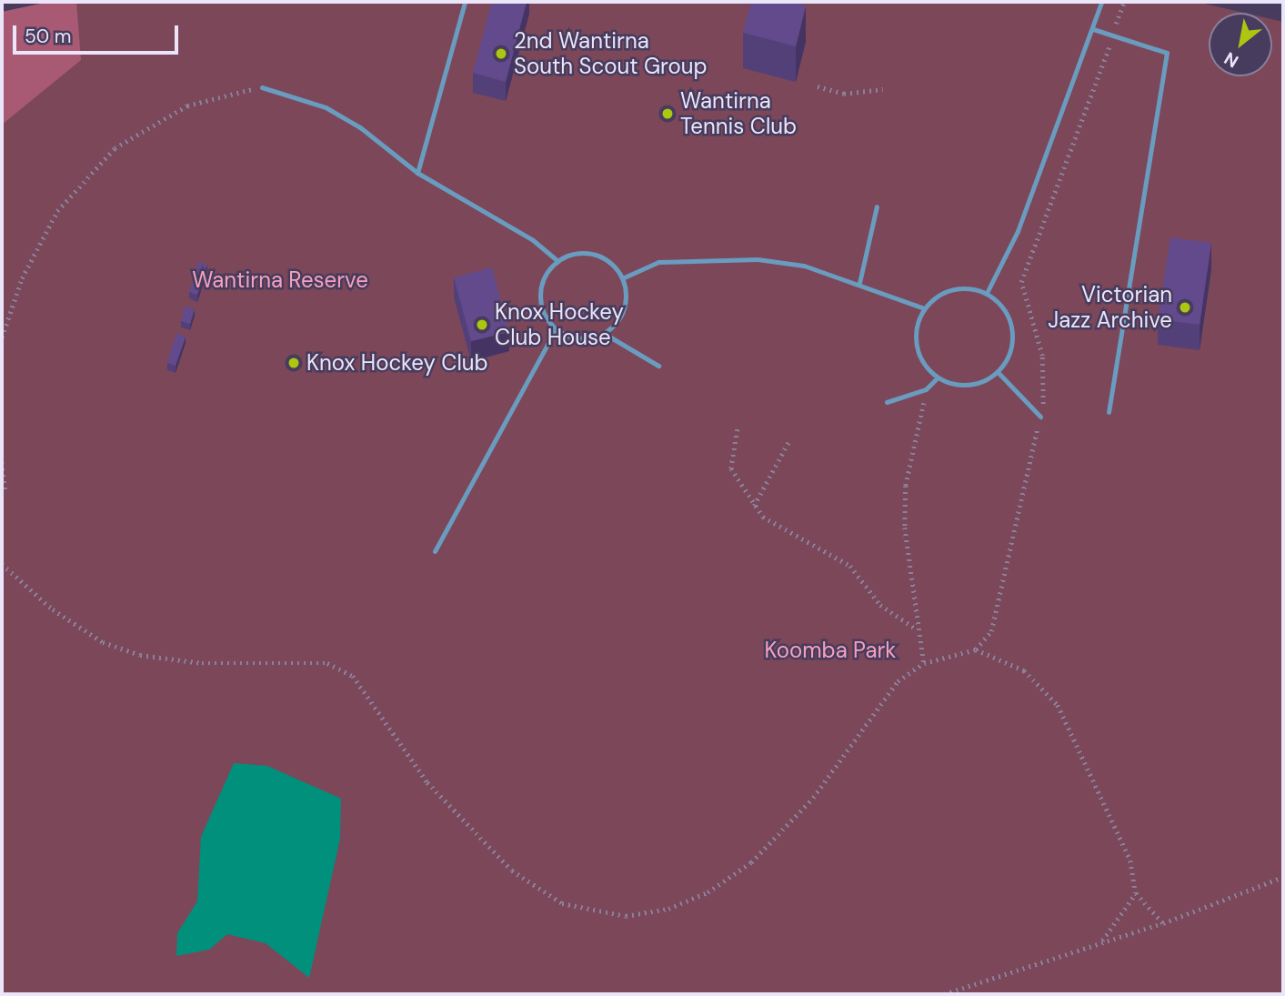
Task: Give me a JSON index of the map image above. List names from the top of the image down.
{
  "parks": ["Wantirna Reserve", "Koomba Park"],
  "places": [
    "2nd Wantirna South Scout Group",
    "Wantirna Tennis Club",
    "Victorian Jazz Archive",
    "Knox Hockey Club House",
    "Knox Hockey Club"
  ],
  "scale_bar": "50 m",
  "north": "bottom left"
}
